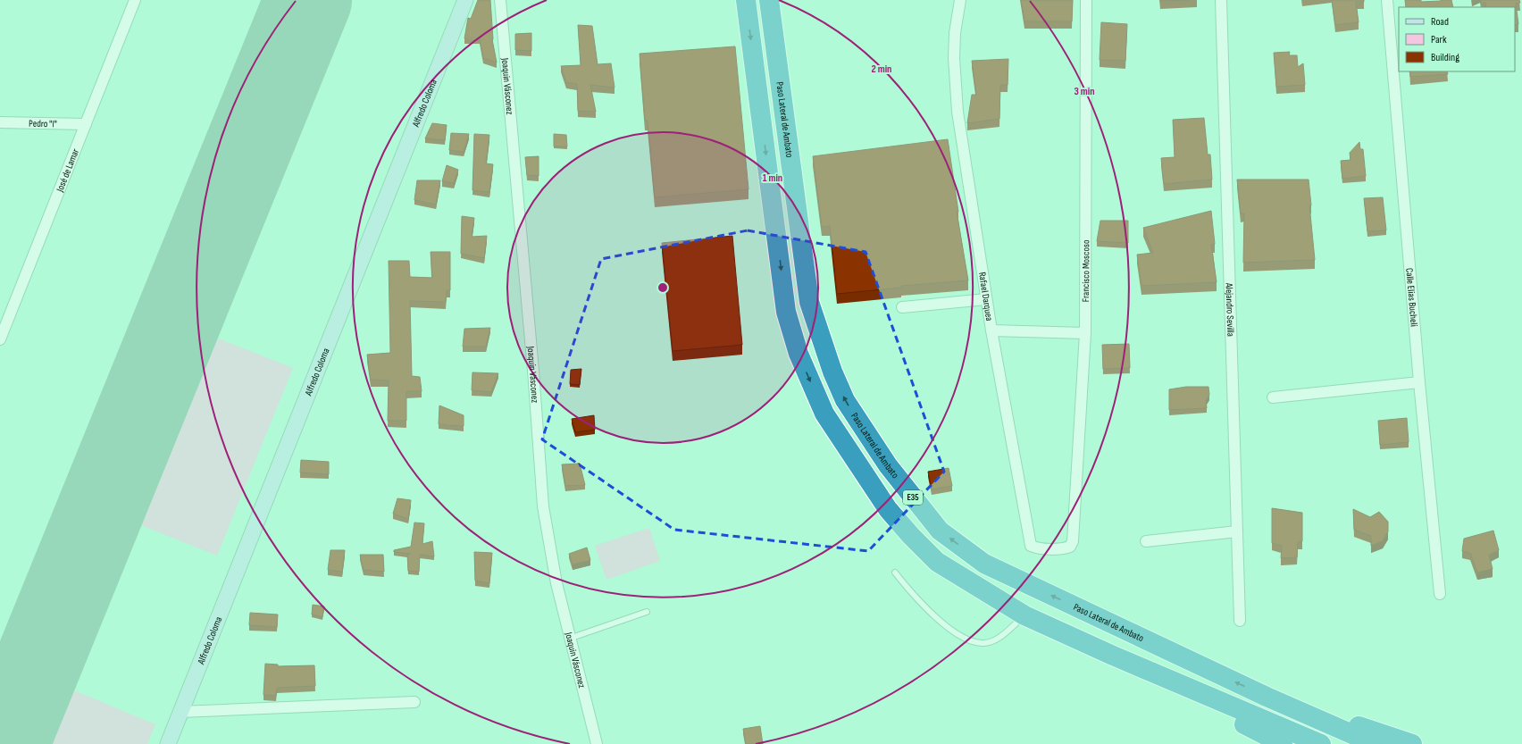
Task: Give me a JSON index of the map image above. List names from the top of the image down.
{
  "streets": {
    "highway": ["Paso Lateral de Ambato", "E35"],
    "street": [
      "Joaquin Vásconez",
      "Alfredo Coloma",
      "Pedro \"I\"",
      "José de Lamar",
      "Francisco Moscoso",
      "Rafael Darquea",
      "Calle Elias Bucheli",
      "Alejandro Sevilla"
    ]
  },
  "crossings": [
    ["Pedro \"I\"", "José de Lamar"],
    ["Francisco Moscoso", "Rafael Darquea"]
  ],
  "legend": ["Road", "Park", "Building"],
  "rings": ["2 min", "3 min", "1 min"]
}
